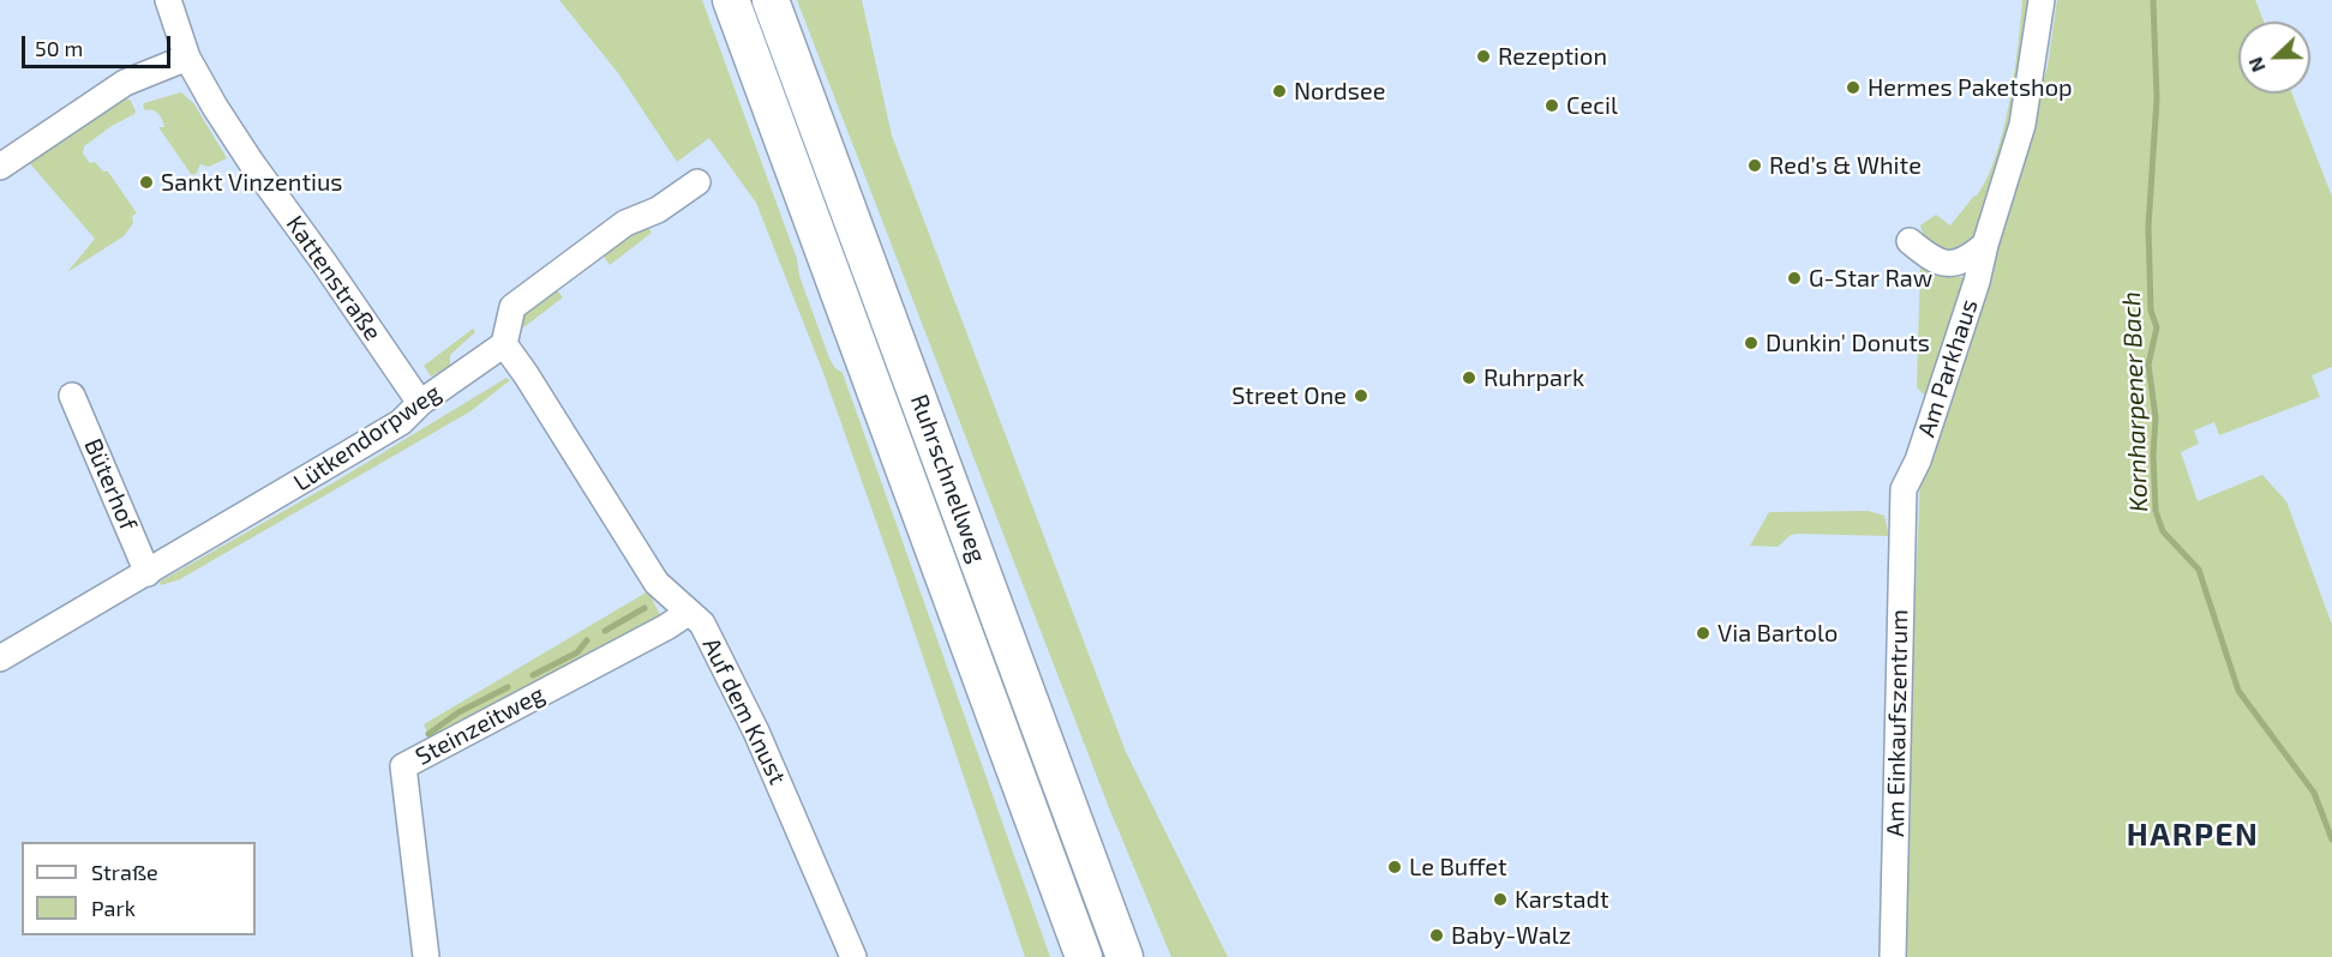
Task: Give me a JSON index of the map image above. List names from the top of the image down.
{
  "streets": {
    "highway": ["Ruhrschnellweg"],
    "street": [
      "Kattenstraße",
      "Am Parkhaus",
      "Lütkendorpweg",
      "Büterhof",
      "Auf dem Knust",
      "Am Einkaufszentrum",
      "Steinzeitweg"
    ]
  },
  "crossings": [
    ["Kattenstraße", "Lütkendorpweg"],
    ["Am Parkhaus", "Am Einkaufszentrum"],
    ["Lütkendorpweg", "Büterhof"],
    ["Lütkendorpweg", "Auf dem Knust"],
    ["Auf dem Knust", "Steinzeitweg"]
  ],
  "districts": ["HARPEN"],
  "water": ["Kornharpener Bach"],
  "places": [
    "Rezeption",
    "Hermes Paketshop",
    "Nordsee",
    "Cecil",
    "Red’s & White",
    "Sankt Vinzentius",
    "G-Star Raw",
    "Dunkin' Donuts",
    "Ruhrpark",
    "Street One",
    "Via Bartolo",
    "Le Buffet",
    "Karstadt",
    "Baby-Walz"
  ],
  "legend": ["Straße", "Park"],
  "scale_bar": "50 m",
  "north": "left"
}
